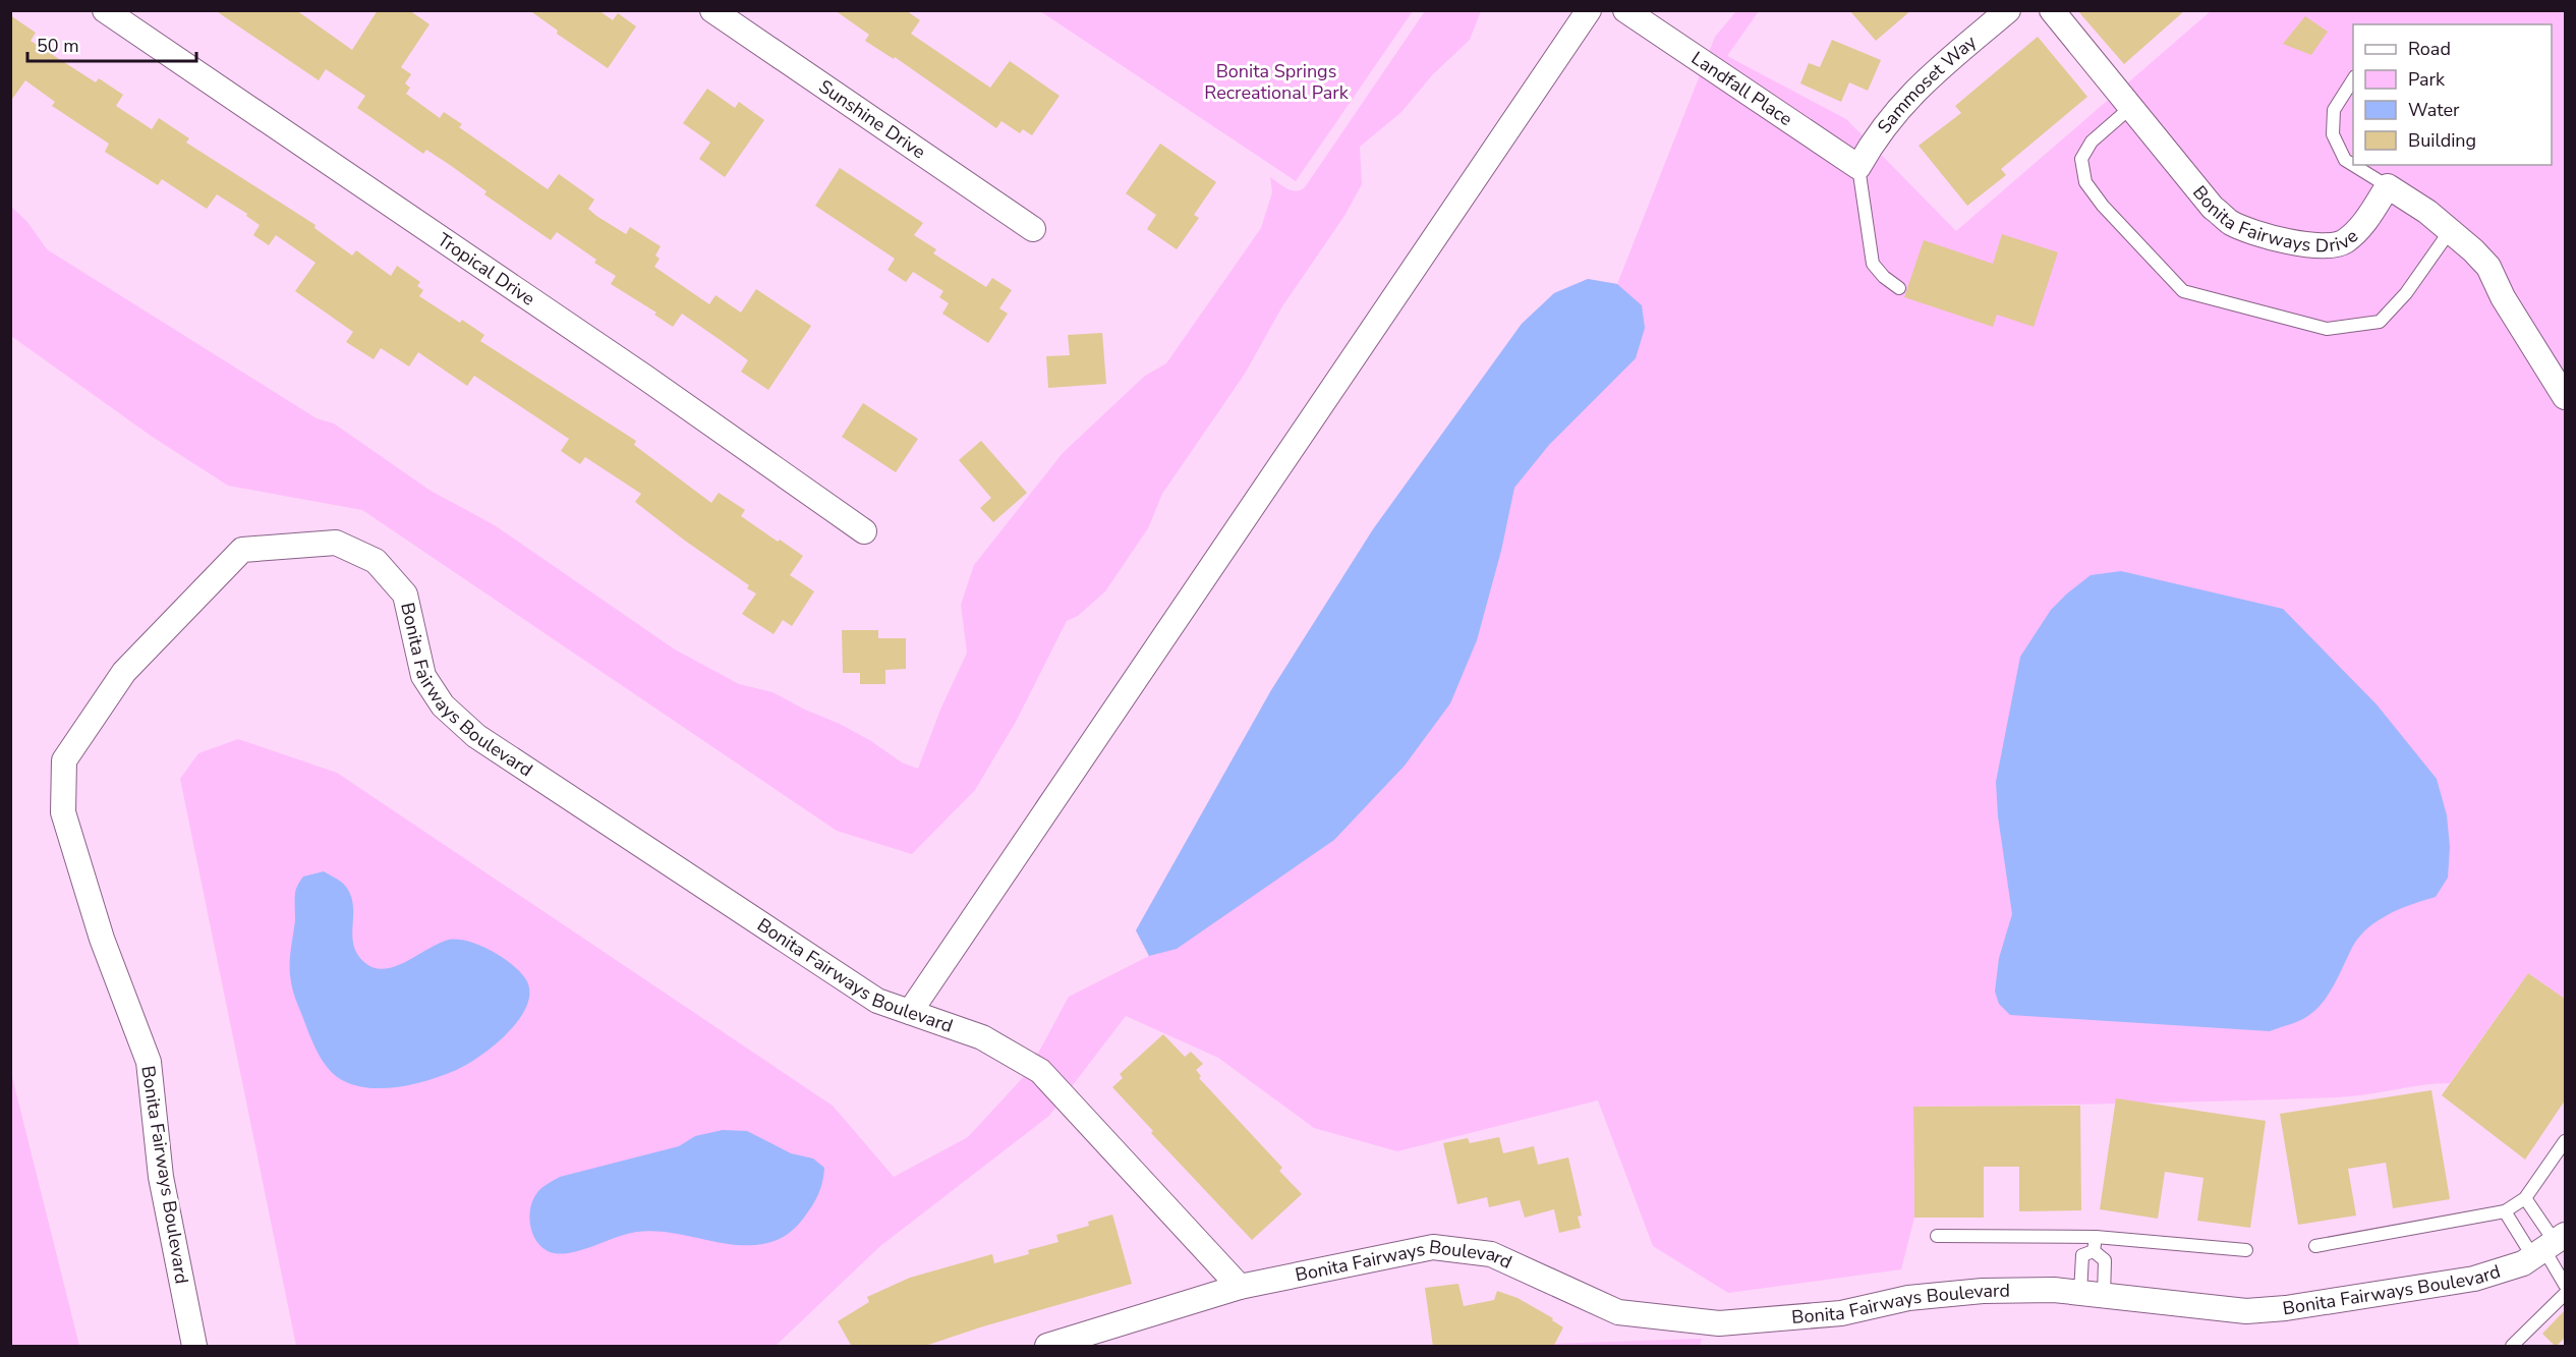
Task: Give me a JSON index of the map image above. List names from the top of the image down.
{
  "streets": {
    "street": [
      "Sammoset Way",
      "Landfall Place",
      "Sunshine Drive",
      "Bonita Fairways Drive",
      "Tropical Drive",
      "Bonita Fairways Boulevard"
    ]
  },
  "crossings": [
    ["Sammoset Way", "Landfall Place"]
  ],
  "parks": ["Bonita Springs Recreational Park"],
  "legend": [
    "Road",
    "Park",
    "Water",
    "Building"
  ],
  "scale_bar": "50 m"
}
